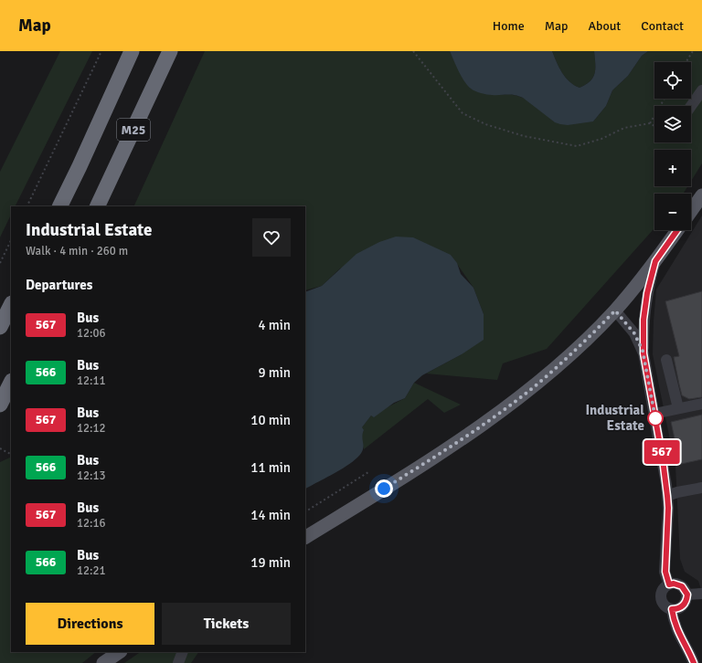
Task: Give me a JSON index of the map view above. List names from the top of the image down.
{
  "streets": {
    "highway": ["M25"]
  },
  "places": ["Industrial Estate"],
  "lines": ["bus line 567"],
  "page": {
    "header": "Map",
    "nav": [
      "Home",
      "Map",
      "About",
      "Contact"
    ],
    "on_map": "567",
    "map_buttons": ["+", "−"],
    "heading": [
      ["Industrial Estate", "Walk · 4 min · 260 m"],
      "Departures"
    ],
    "list": [
      {
        "mark": "567",
        "name": "Bus",
        "note": "12:06",
        "value": "4 min"
      },
      {
        "mark": "566",
        "name": "Bus",
        "note": "12:11",
        "value": "9 min"
      },
      {
        "mark": "567",
        "name": "Bus",
        "note": "12:12",
        "value": "10 min"
      },
      {
        "mark": "566",
        "name": "Bus",
        "note": "12:13",
        "value": "11 min"
      },
      {
        "mark": "567",
        "name": "Bus",
        "note": "12:16",
        "value": "14 min"
      },
      {
        "mark": "566",
        "name": "Bus",
        "note": "12:21",
        "value": "19 min"
      }
    ],
    "buttons": ["Directions", "Tickets"]
  }
}
